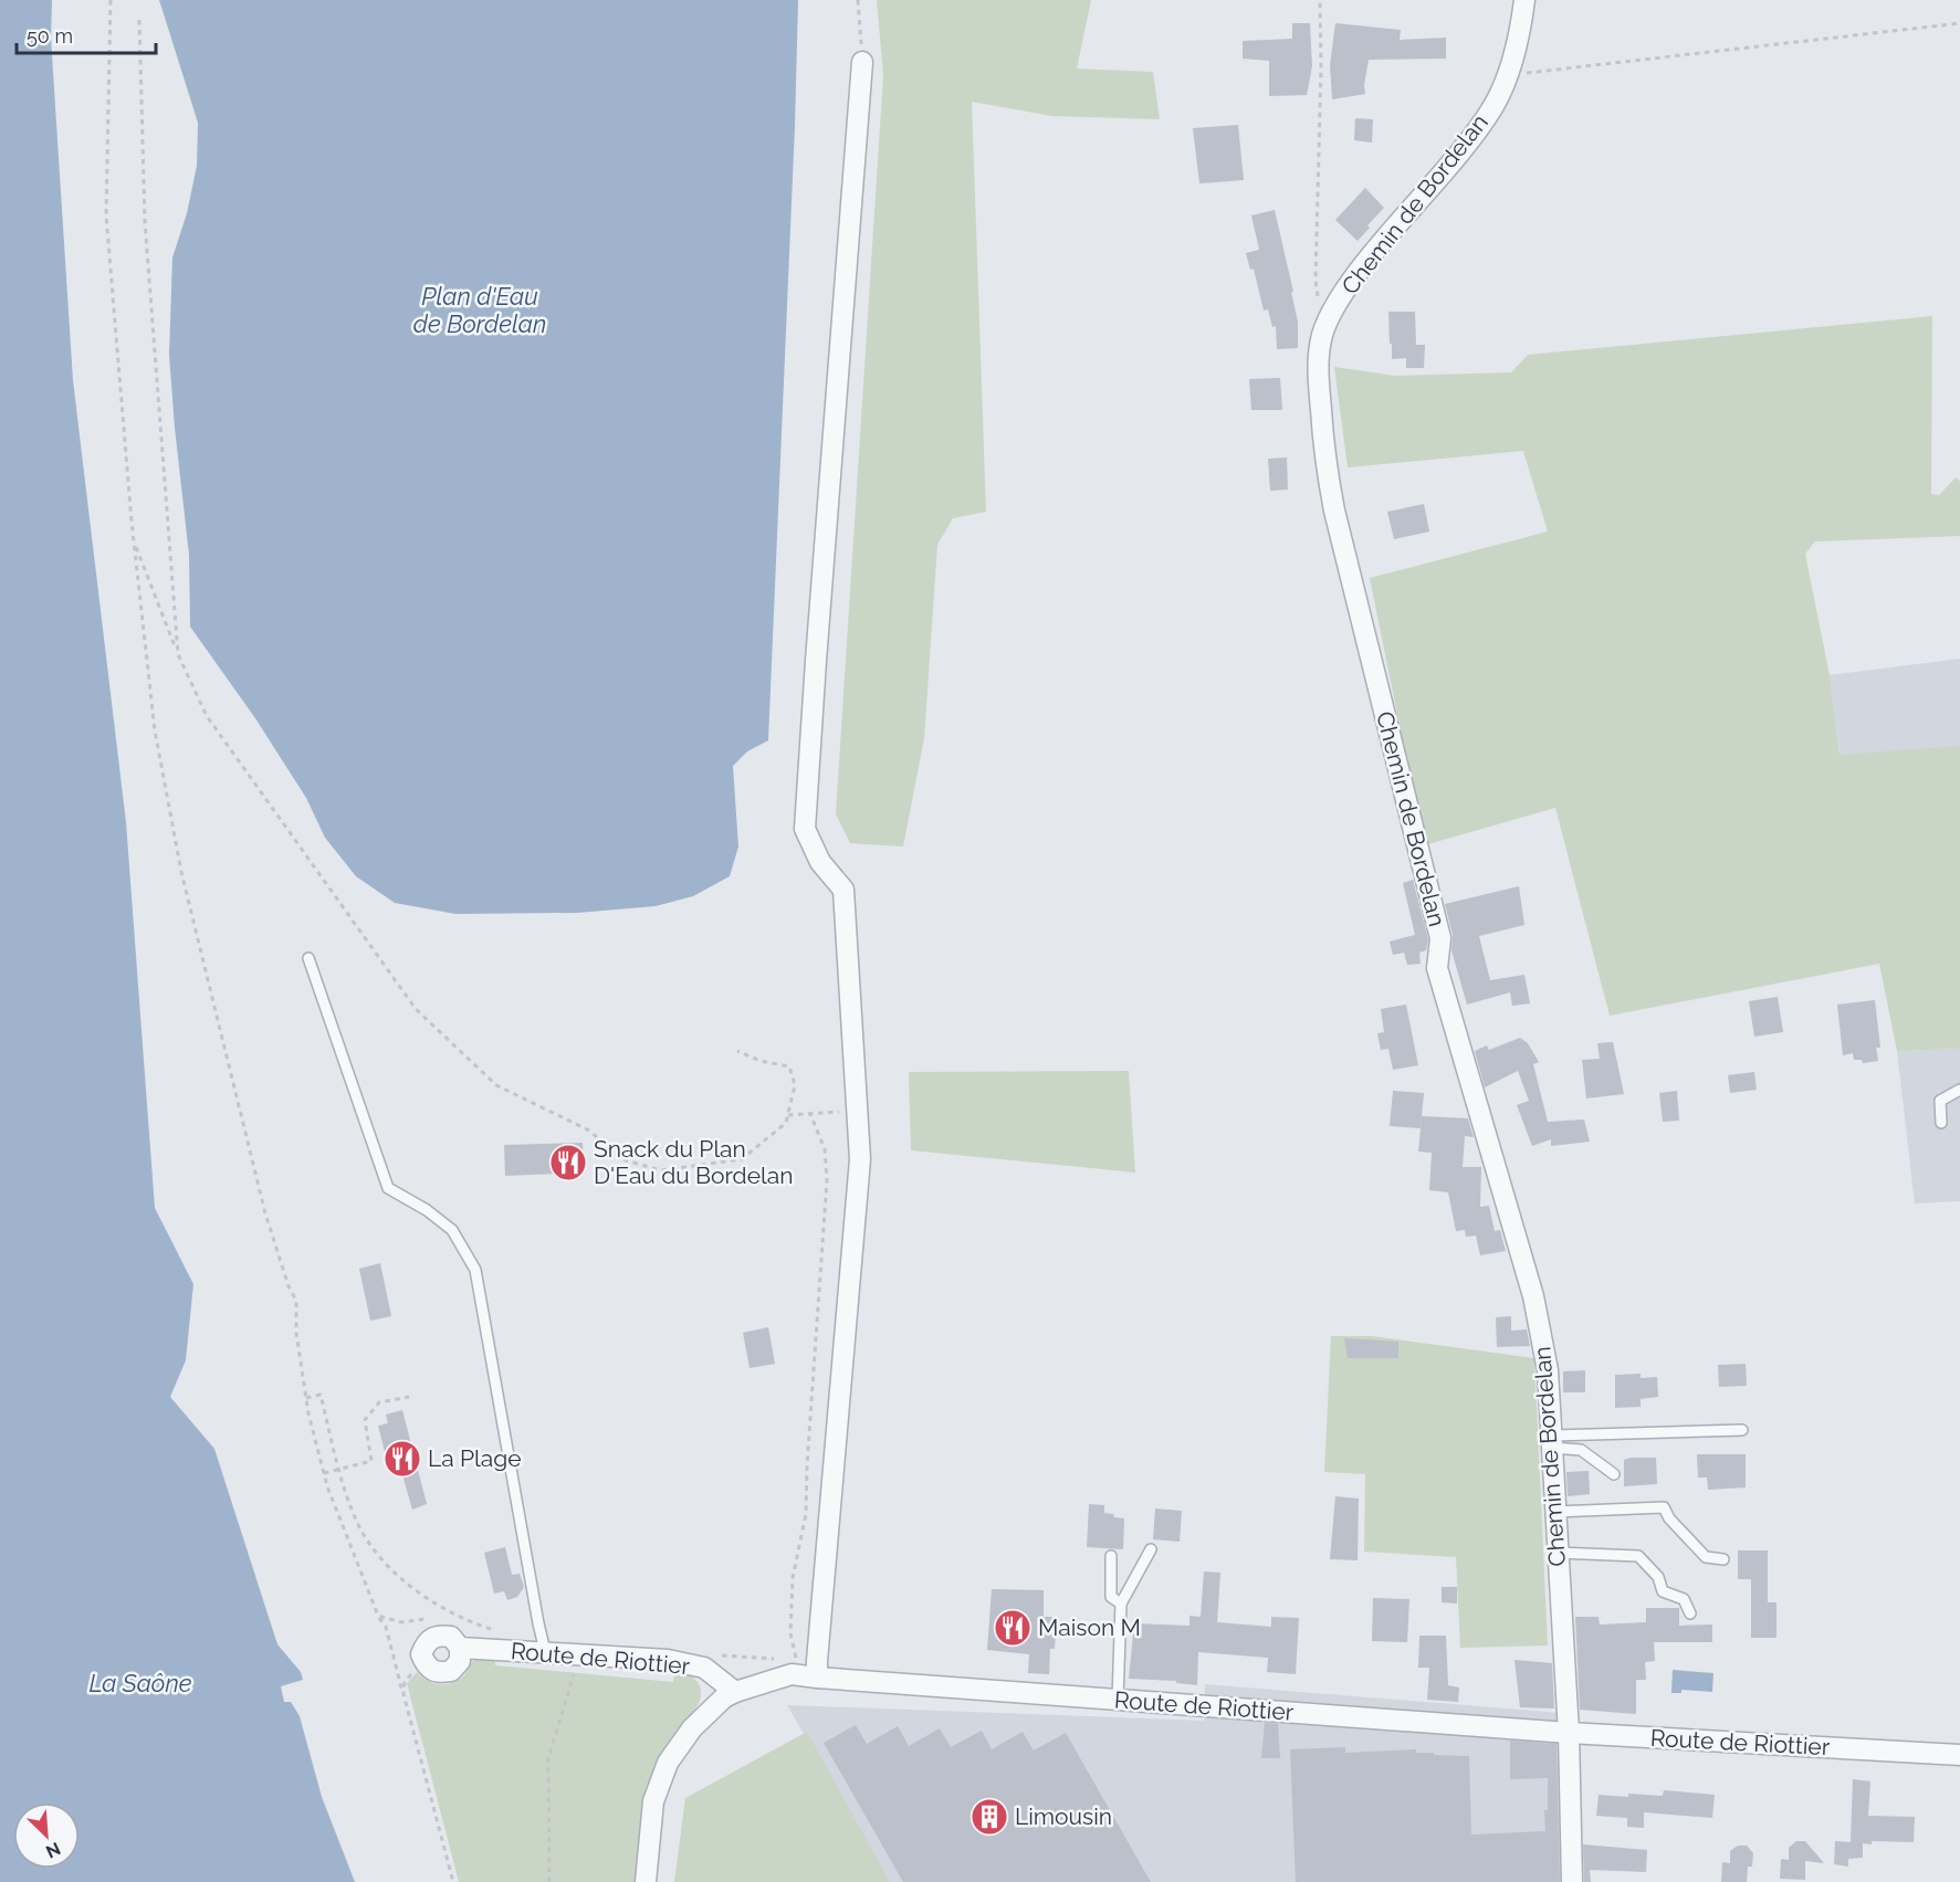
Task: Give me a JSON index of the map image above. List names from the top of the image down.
{
  "streets": {
    "street": ["Chemin de Bordelan", "Route de Riottier"]
  },
  "crossings": [
    ["Chemin de Bordelan", "Route de Riottier"]
  ],
  "water": ["Plan d'Eau de Bordelan", "La Saône"],
  "places": {
    "restaurant": ["Snack du Plan D'Eau du Bordelan", "La Plage", "Maison M"],
    "building": ["Limousin"]
  },
  "scale_bar": "50 m",
  "north": "bottom right"
}
